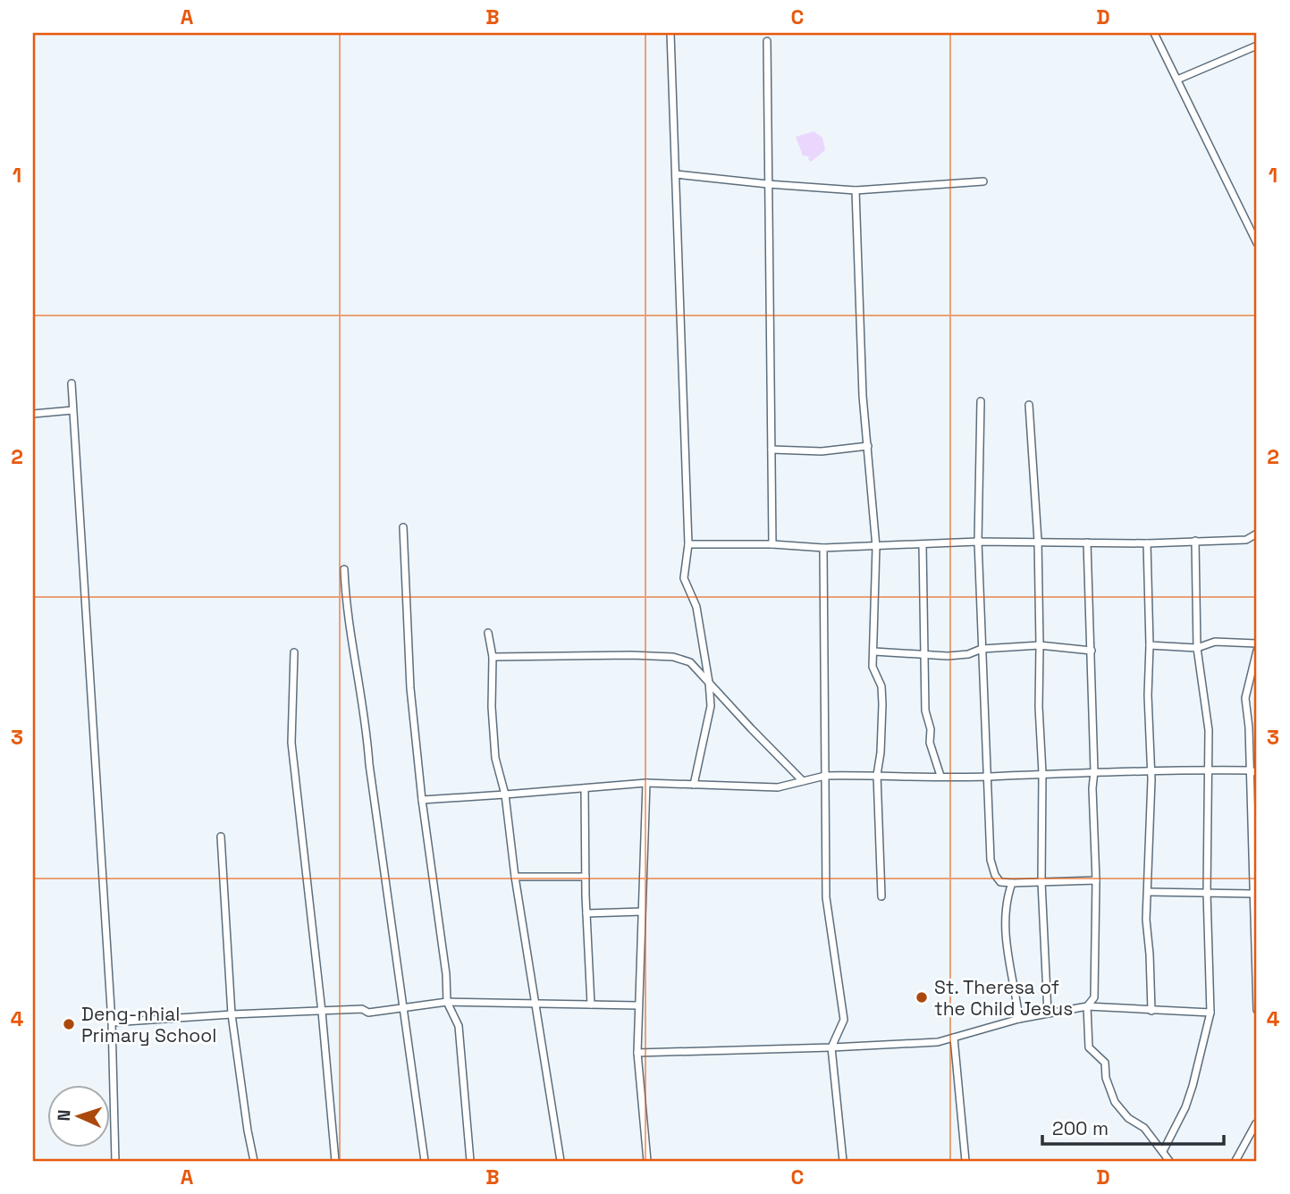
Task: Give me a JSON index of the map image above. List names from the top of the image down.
{
  "places": ["St. Theresa of the Child Jesus", "Deng-nhial Primary School"],
  "scale_bar": "200 m",
  "north": "left",
  "grid": {
    "columns": [
      "A",
      "B",
      "C",
      "D"
    ],
    "rows": [
      "1",
      "2",
      "3",
      "4"
    ]
  }
}
